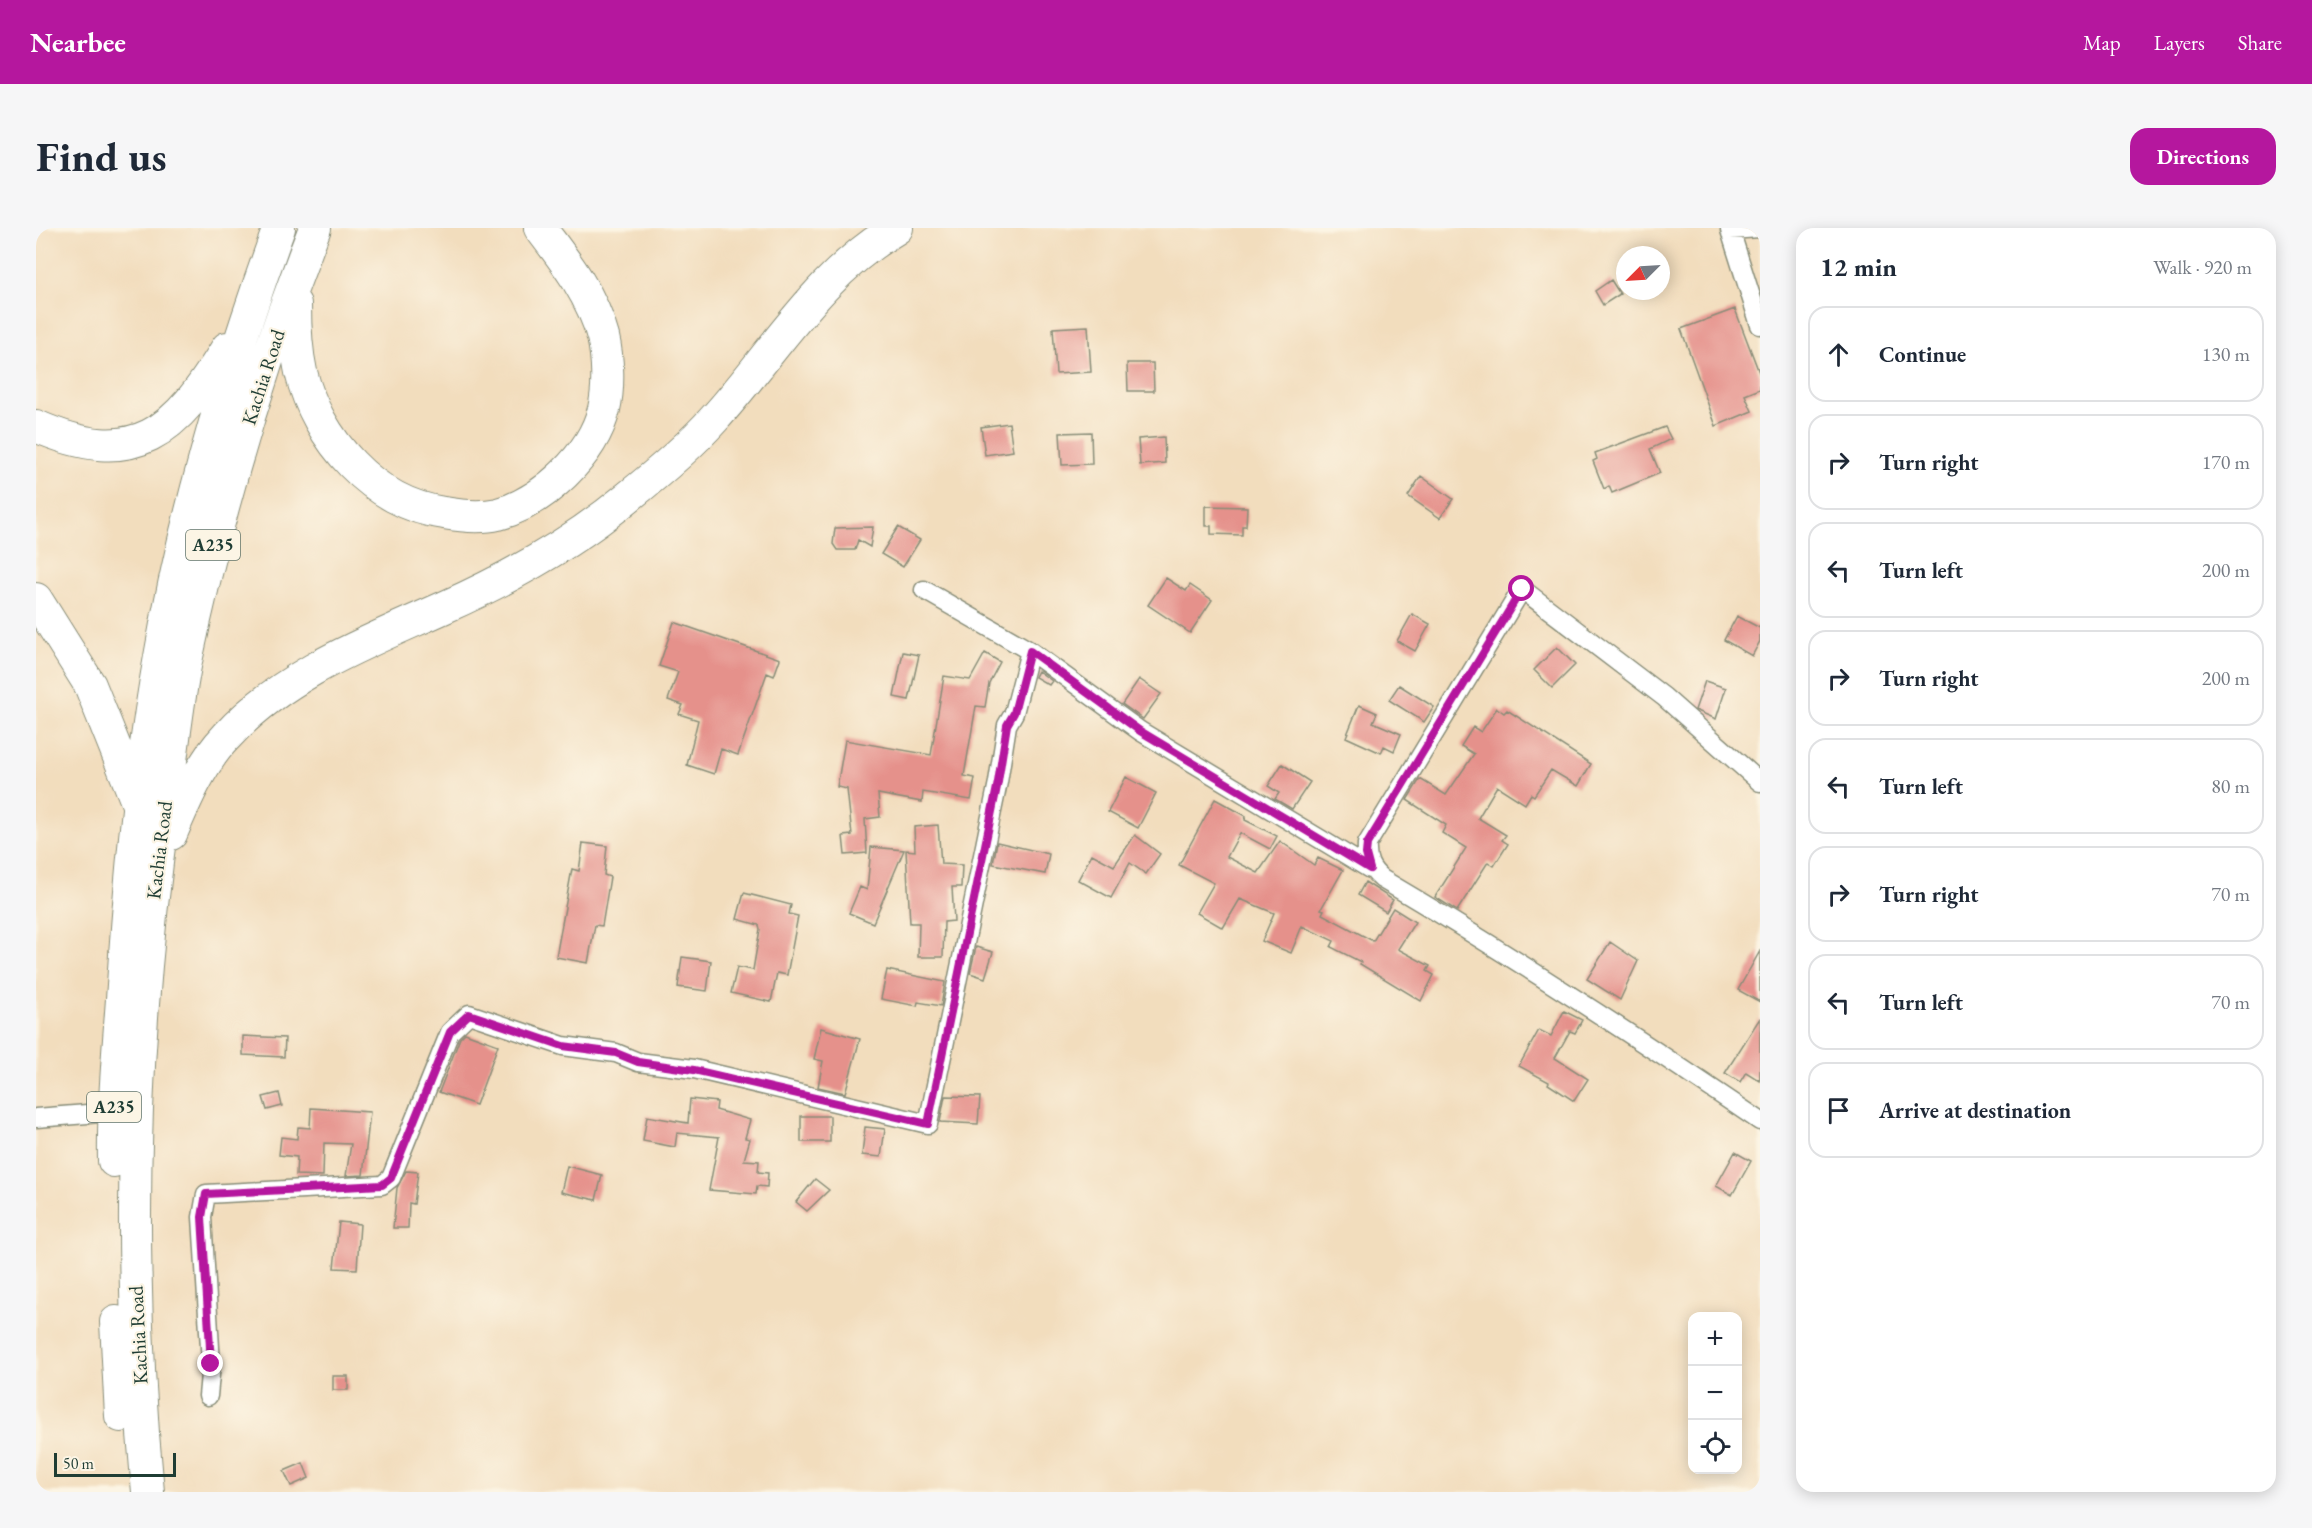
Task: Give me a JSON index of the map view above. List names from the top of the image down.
{
  "streets": {
    "highway": ["Kachia Road", "A235"]
  },
  "crossings": [
    ["Kachia Road", "A235"]
  ],
  "scale_bar": "50 m",
  "north": "bottom left",
  "page": {
    "header": "Nearbee",
    "nav": ["Map", "Layers", "Share"],
    "buttons": "Directions",
    "title": "Find us",
    "heading": ["12 min", "Walk · 920 m"],
    "list": [
      ["Continue", "130 m"],
      ["Turn right", "170 m"],
      ["Turn left", "200 m"],
      ["Turn right", "200 m"],
      ["Turn left", "80 m"],
      ["Turn right", "70 m"],
      ["Turn left", "70 m"],
      "Arrive at destination"
    ],
    "map_buttons": ["+", "−"],
    "scale": "50 m"
  }
}
